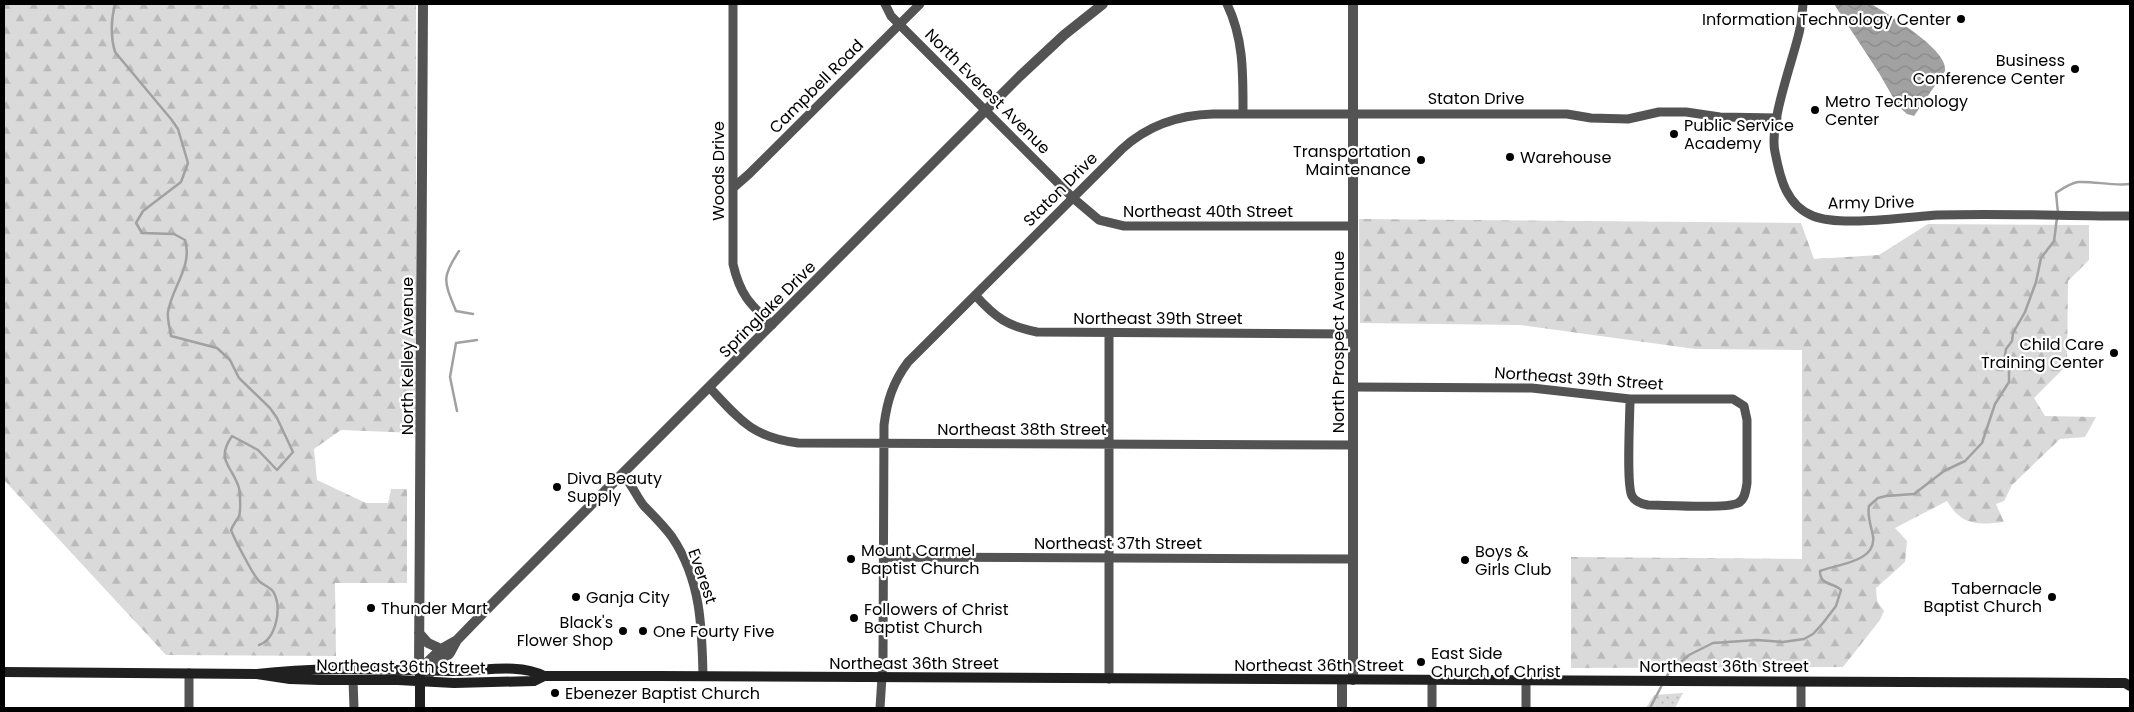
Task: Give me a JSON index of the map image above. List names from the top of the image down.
{
  "streets": {
    "main road": ["North Kelley Avenue", "Northeast 36th Street"],
    "street": [
      "Campbell Road",
      "North Everest Avenue",
      "Staton Drive",
      "Woods Drive",
      "Army Drive",
      "Northeast 40th Street",
      "Springlake Drive",
      "Northeast 39th Street",
      "North Prospect Avenue",
      "Northeast 38th Street",
      "Northeast 37th Street",
      "Everest"
    ]
  },
  "crossings": [
    ["Campbell Road", "North Everest Avenue"],
    ["Campbell Road", "Woods Drive"],
    ["North Everest Avenue", "Staton Drive"],
    ["North Everest Avenue", "Northeast 40th Street"],
    ["North Everest Avenue", "Springlake Drive"],
    ["Staton Drive", "Army Drive"],
    ["Staton Drive", "Northeast 40th Street"],
    ["Staton Drive", "Northeast 39th Street"],
    ["Staton Drive", "North Prospect Avenue"],
    ["Staton Drive", "Northeast 38th Street"],
    ["Staton Drive", "Northeast 37th Street"],
    ["Staton Drive", "Northeast 36th Street"],
    ["Woods Drive", "Springlake Drive"],
    ["Northeast 40th Street", "North Prospect Avenue"],
    ["Springlake Drive", "North Kelley Avenue"],
    ["Springlake Drive", "Northeast 38th Street"],
    ["Springlake Drive", "Everest"],
    ["Springlake Drive", "Northeast 36th Street"],
    ["Northeast 39th Street", "North Prospect Avenue"],
    ["North Prospect Avenue", "Northeast 38th Street"],
    ["North Prospect Avenue", "Northeast 37th Street"],
    ["North Prospect Avenue", "Northeast 36th Street"],
    ["North Kelley Avenue", "Northeast 36th Street"],
    ["Everest", "Northeast 36th Street"]
  ],
  "places": [
    "Information Technology Center",
    "Business Conference Center",
    "Metro Technology Center",
    "Public Service Academy",
    "Warehouse",
    "Transportation Maintenance",
    "Child Care Training Center",
    "Diva Beauty Supply",
    "Mount Carmel Baptist Church",
    "Boys & Girls Club",
    "Ganja City",
    "Tabernacle Baptist Church",
    "Thunder Mart",
    "Followers of Christ Baptist Church",
    "Black's Flower Shop",
    "One Fourty Five",
    "East Side Church of Christ",
    "Ebenezer Baptist Church"
  ]
}
